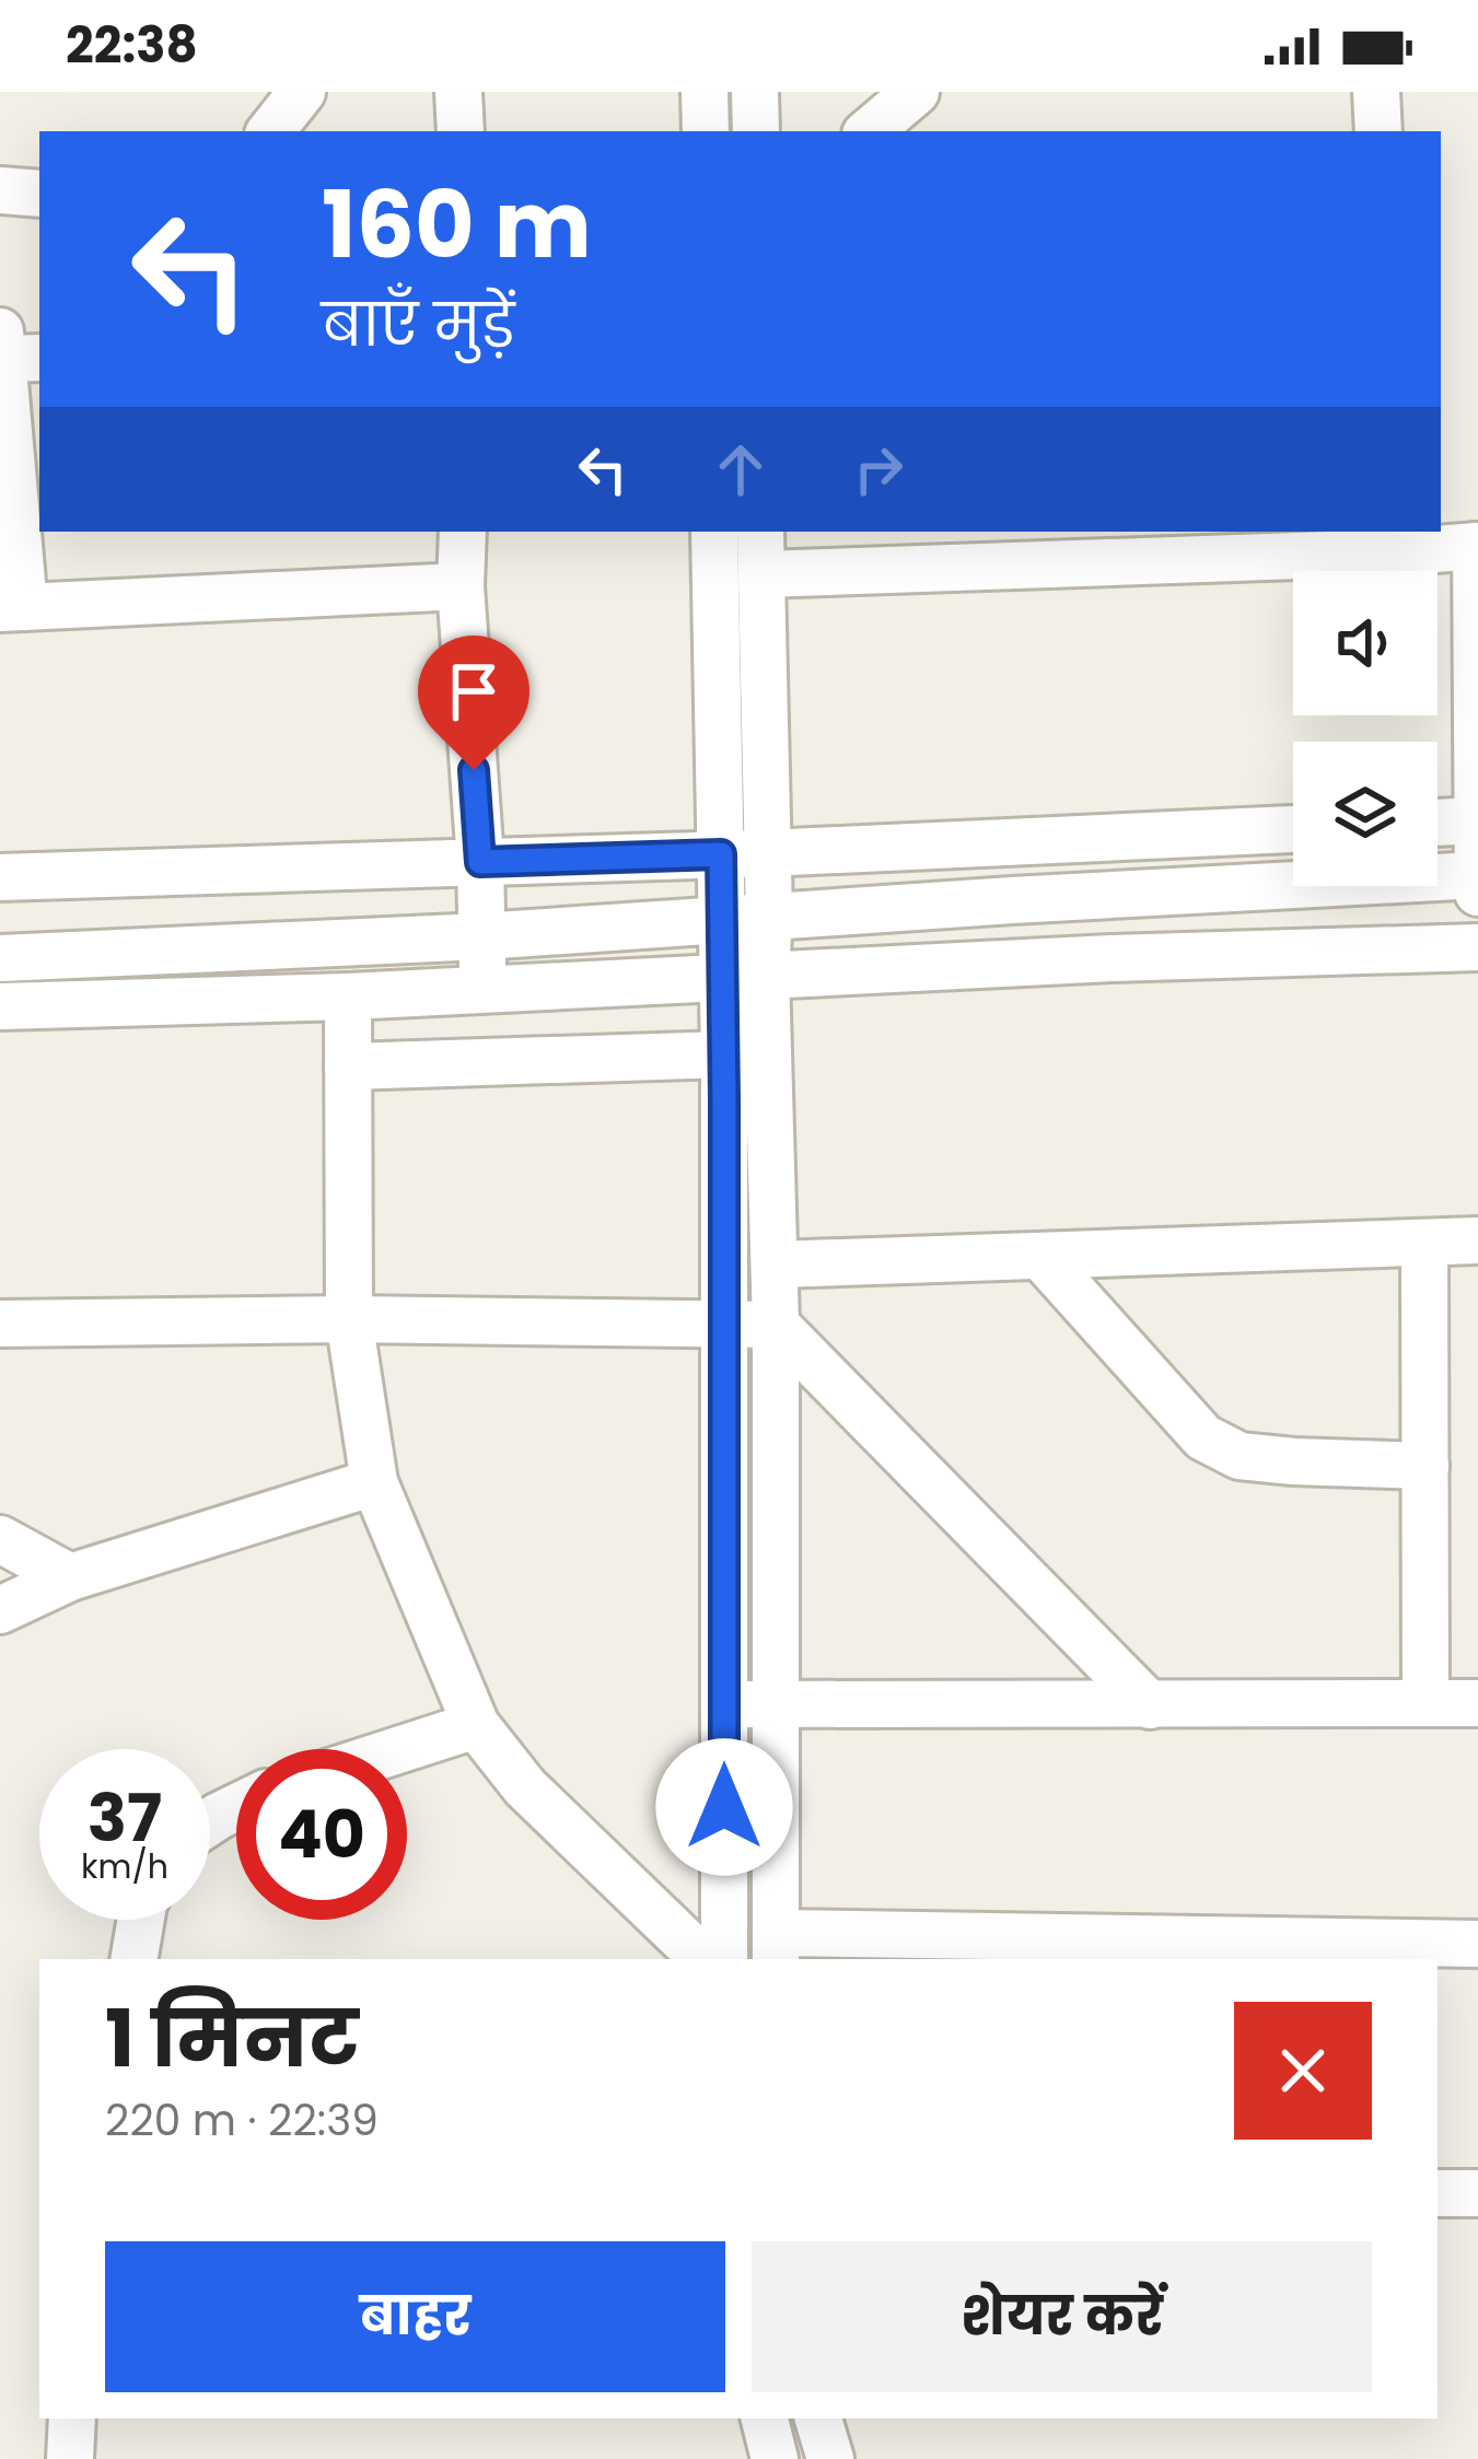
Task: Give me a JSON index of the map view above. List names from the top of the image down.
{
  "page": {
    "status": "22:38",
    "turn": ["160 m", "बाएँ मुड़ें"],
    "speed": "37 km/h",
    "limit": "40",
    "heading": ["1 मिनट", "220 m · 22:39"],
    "buttons": ["बाहर", "शेयर करें"]
  }
}
